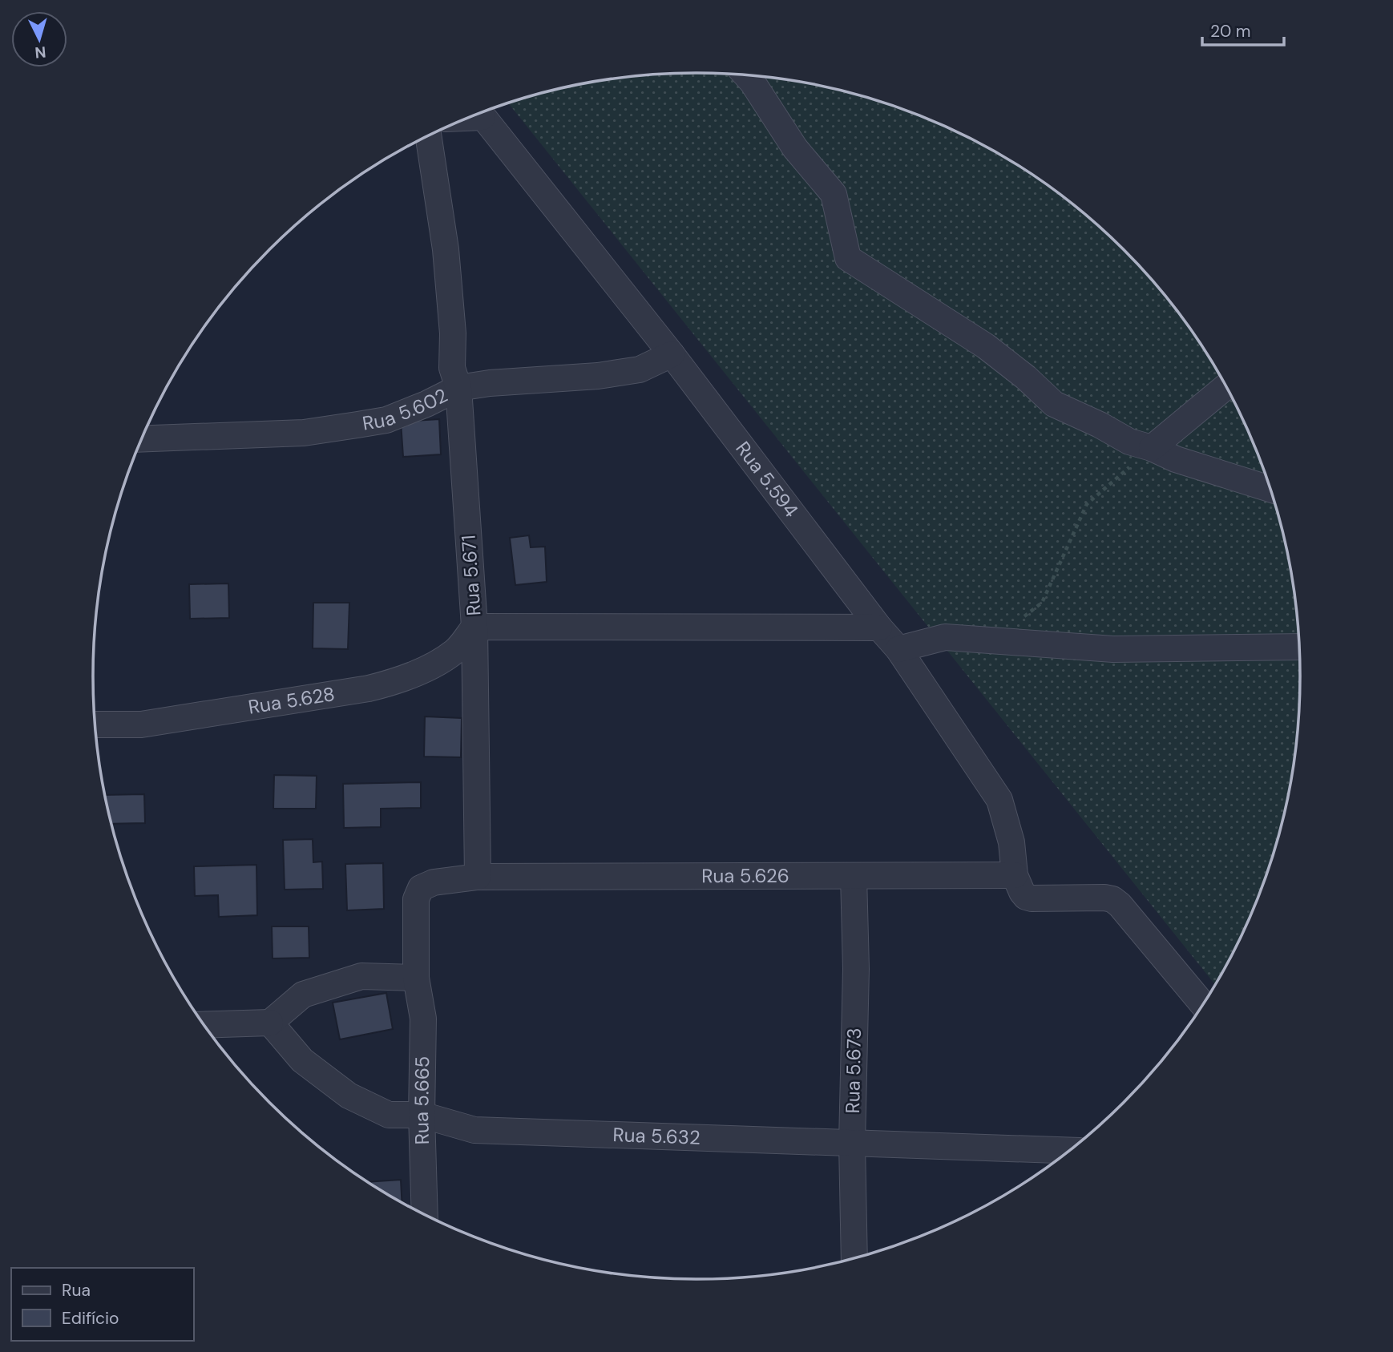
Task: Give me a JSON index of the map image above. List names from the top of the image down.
{
  "streets": {
    "street": [
      "Rua 5.602",
      "Rua 5.594",
      "Rua 5.671",
      "Rua 5.628",
      "Rua 5.626",
      "Rua 5.673",
      "Rua 5.665",
      "Rua 5.632"
    ]
  },
  "crossings": [
    ["Rua 5.602", "Rua 5.594"],
    ["Rua 5.602", "Rua 5.671"],
    ["Rua 5.594", "Rua 5.626"],
    ["Rua 5.671", "Rua 5.628"],
    ["Rua 5.671", "Rua 5.626"],
    ["Rua 5.626", "Rua 5.673"],
    ["Rua 5.673", "Rua 5.632"],
    ["Rua 5.665", "Rua 5.632"]
  ],
  "legend": ["Rua", "Edifício"],
  "scale_bar": "20 m",
  "north": "bottom"
}
